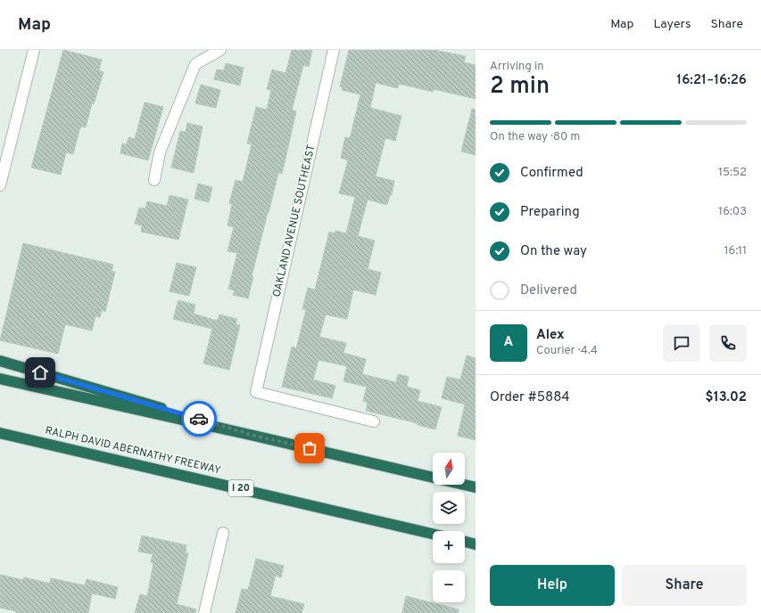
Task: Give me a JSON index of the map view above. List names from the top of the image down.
{
  "streets": {
    "highway": ["RALPH DAVID ABERNATHY FREEWAY", "I 20"],
    "street": ["OAKLAND AVENUE SOUTHEAST"]
  },
  "north": "top",
  "page": {
    "header": "Map",
    "nav": ["Map", "Layers", "Share"],
    "heading": ["2 min", "Arriving in", "16:21–16:26"],
    "panel": [
      "Alex",
      "Courier · 4.4",
      "Order #5884",
      "$13.02"
    ],
    "bar": "On the way · 80 m",
    "list": [
      ["Confirmed", "15:52"],
      ["Preparing", "16:03"],
      ["On the way", "16:11"],
      "Delivered"
    ],
    "round": "A",
    "map_buttons": ["+", "−"],
    "buttons": ["Help", "Share"]
  }
}
